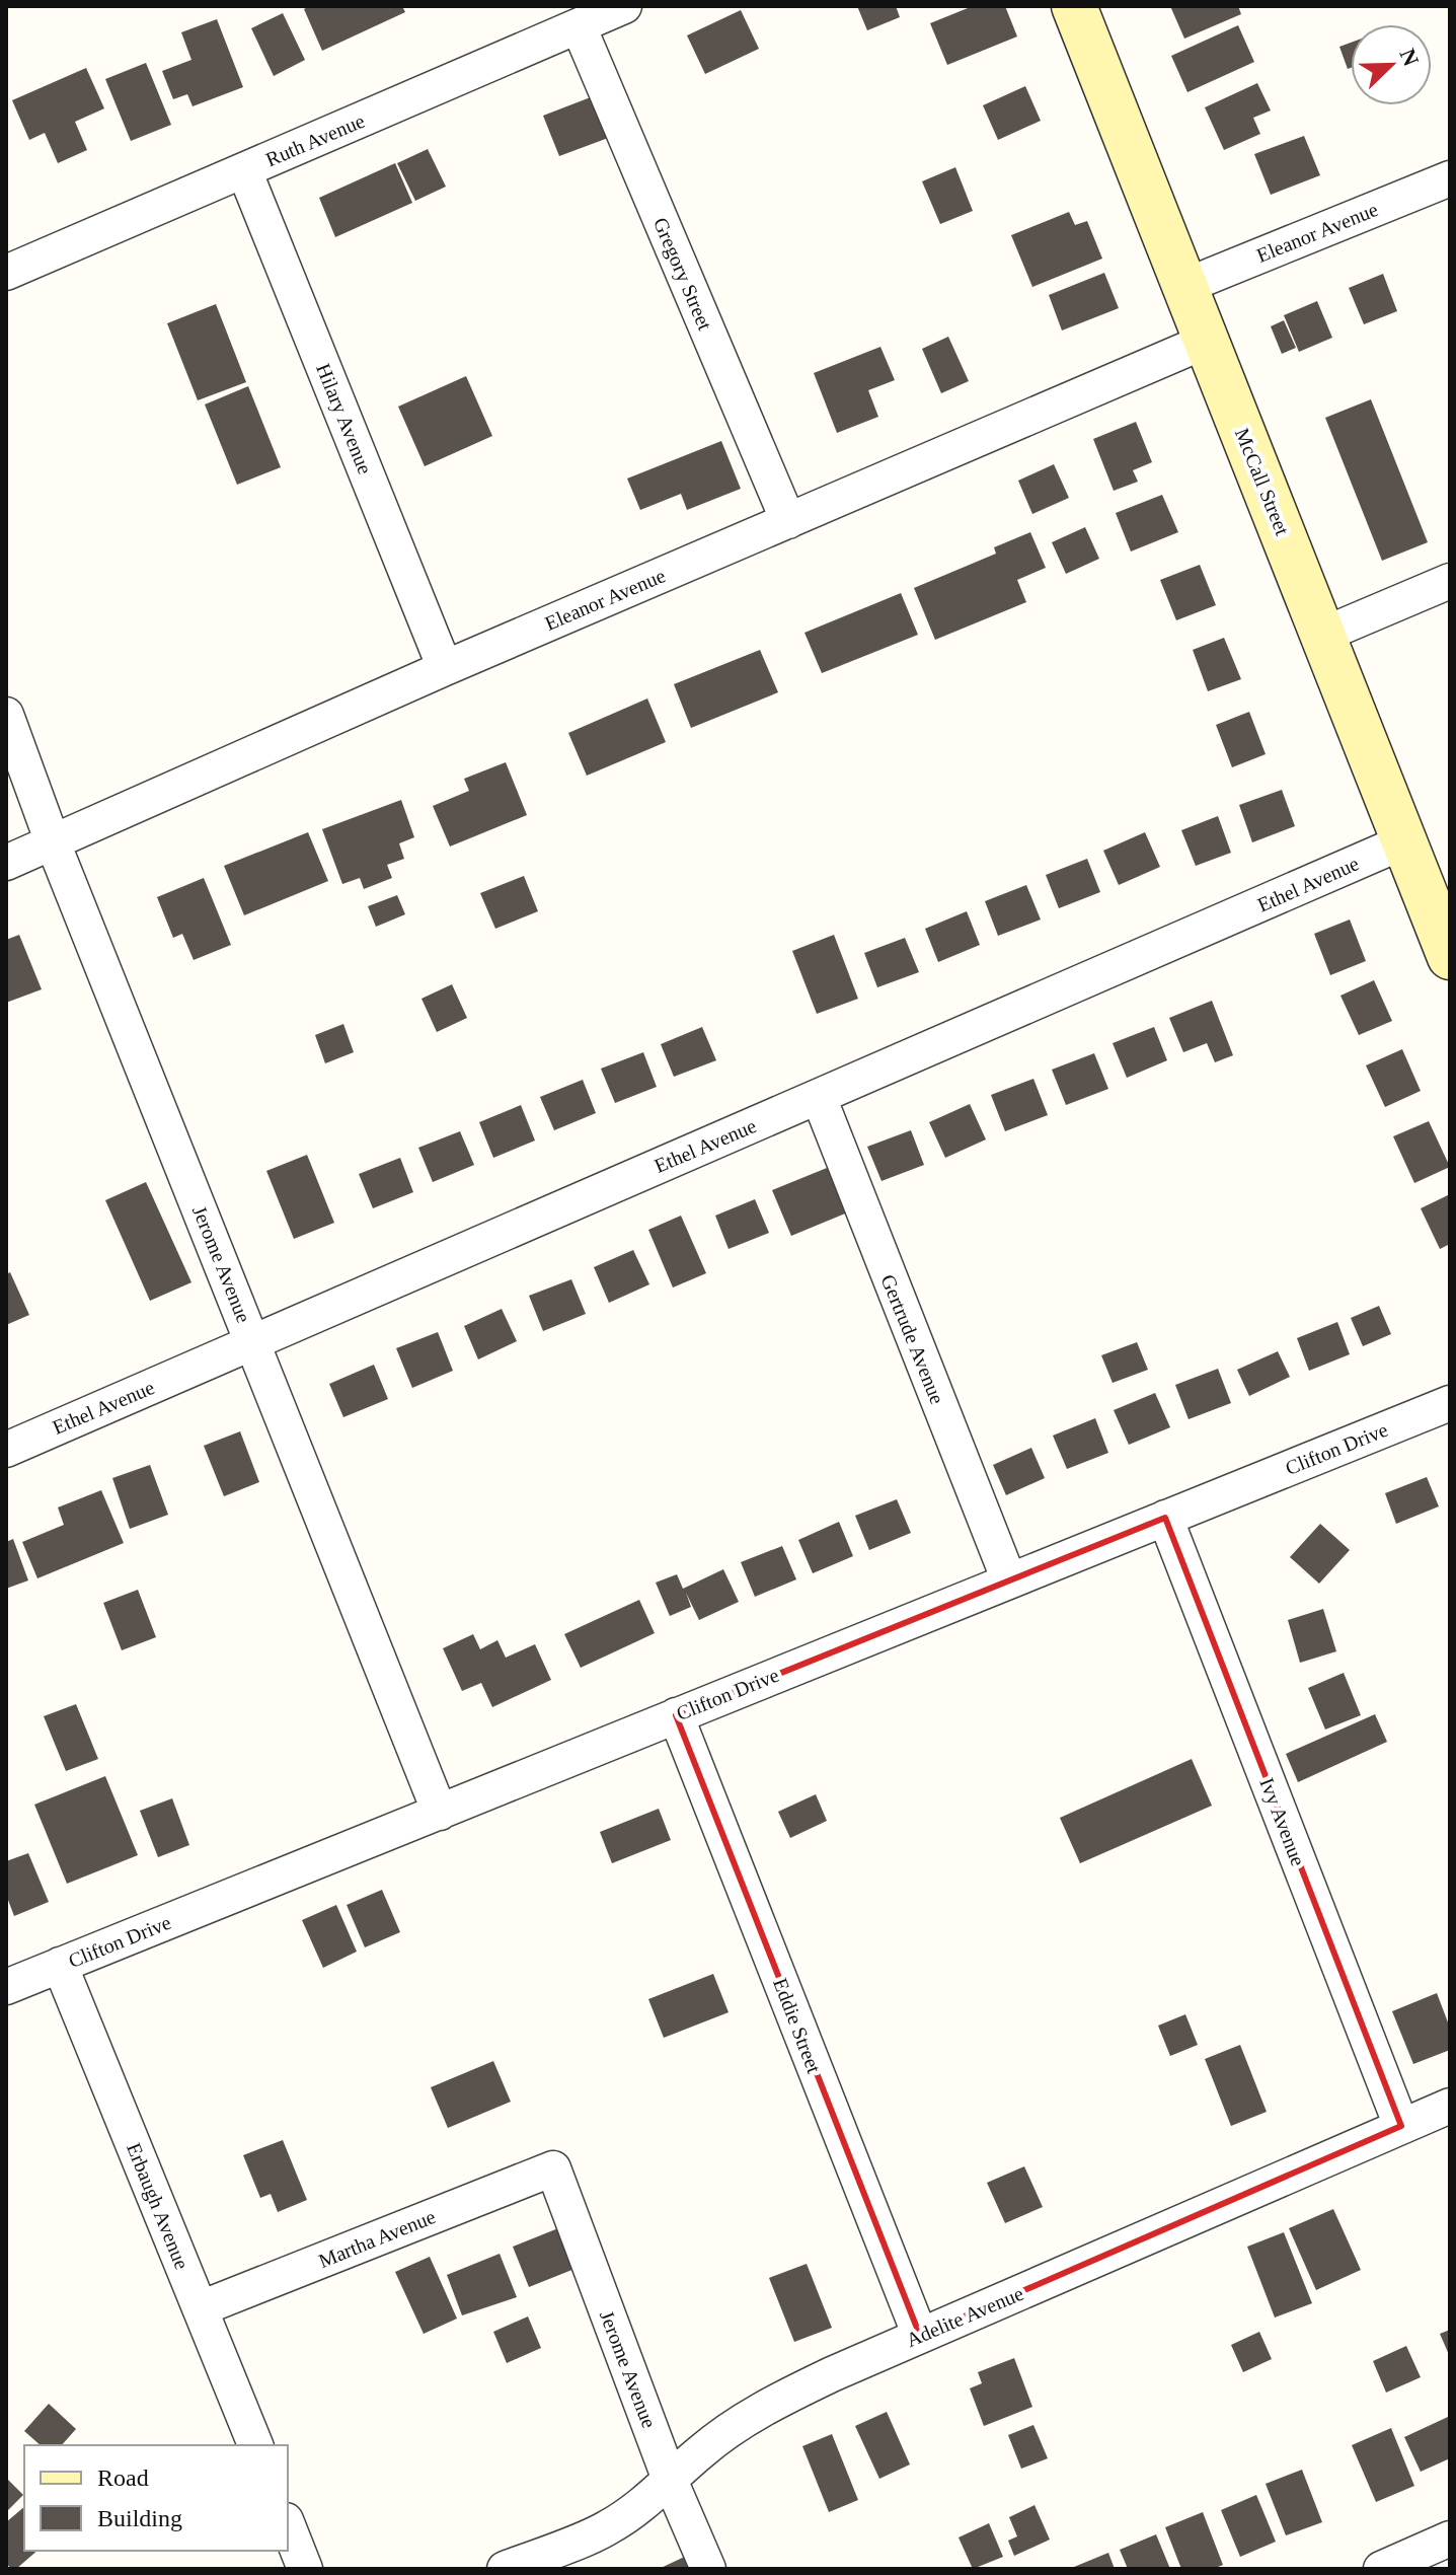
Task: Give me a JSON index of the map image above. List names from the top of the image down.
{
  "streets": {
    "street": [
      "Ruth Avenue",
      "Eleanor Avenue",
      "Gregory Street",
      "Hilary Avenue",
      "McCall Street",
      "Ethel Avenue",
      "Jerome Avenue",
      "Gertrude Avenue",
      "Clifton Drive",
      "Ivy Avenue",
      "Eddie Street",
      "Erbaugh Avenue",
      "Martha Avenue",
      "Adelite Avenue"
    ]
  },
  "crossings": [
    ["Ruth Avenue", "Gregory Street"],
    ["Ruth Avenue", "Hilary Avenue"],
    ["Eleanor Avenue", "Gregory Street"],
    ["Eleanor Avenue", "Hilary Avenue"],
    ["Eleanor Avenue", "McCall Street"],
    ["Eleanor Avenue", "Jerome Avenue"],
    ["McCall Street", "Ethel Avenue"],
    ["Ethel Avenue", "Jerome Avenue"],
    ["Ethel Avenue", "Gertrude Avenue"],
    ["Jerome Avenue", "Clifton Drive"],
    ["Jerome Avenue", "Martha Avenue"],
    ["Jerome Avenue", "Adelite Avenue"],
    ["Gertrude Avenue", "Clifton Drive"],
    ["Clifton Drive", "Ivy Avenue"],
    ["Clifton Drive", "Eddie Street"],
    ["Clifton Drive", "Erbaugh Avenue"],
    ["Ivy Avenue", "Adelite Avenue"],
    ["Eddie Street", "Adelite Avenue"],
    ["Erbaugh Avenue", "Martha Avenue"]
  ],
  "legend": ["Road", "Building"],
  "north": "top right"
}
